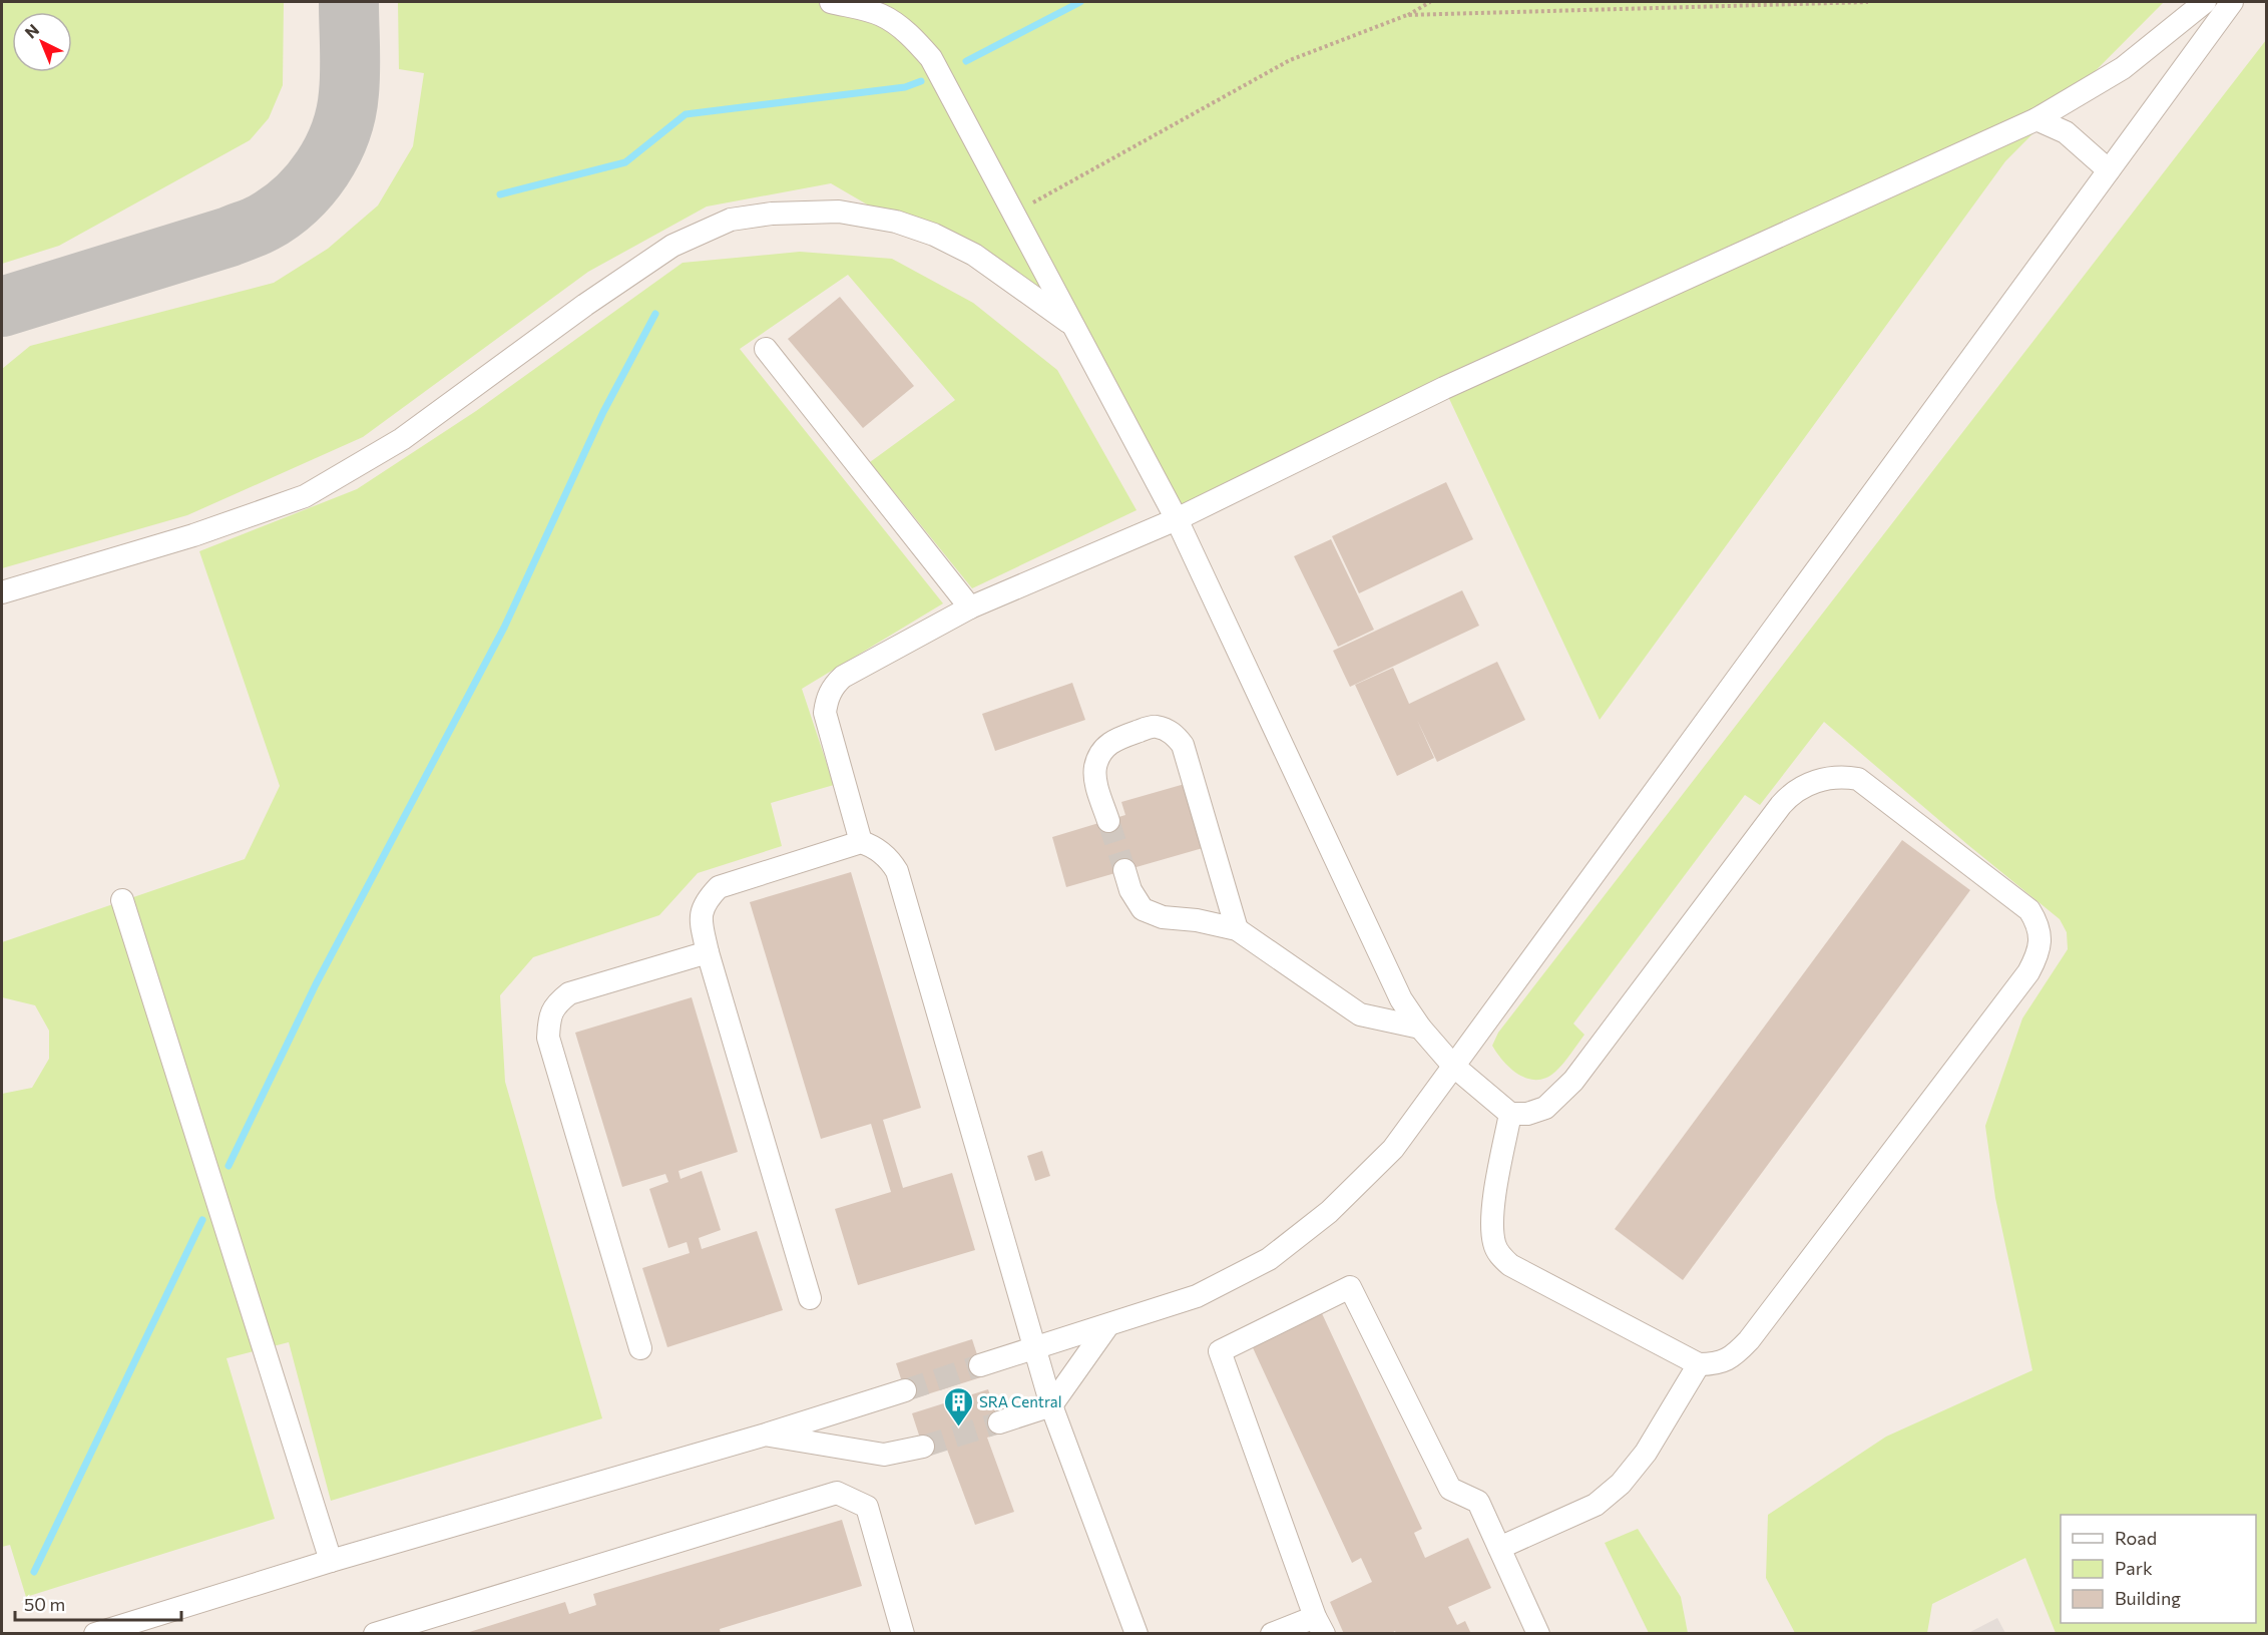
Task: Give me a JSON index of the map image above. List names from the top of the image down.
{
  "places": {
    "building": ["SRA Central"]
  },
  "legend": ["Road", "Park", "Building"],
  "scale_bar": "50 m",
  "north": "top left"
}
